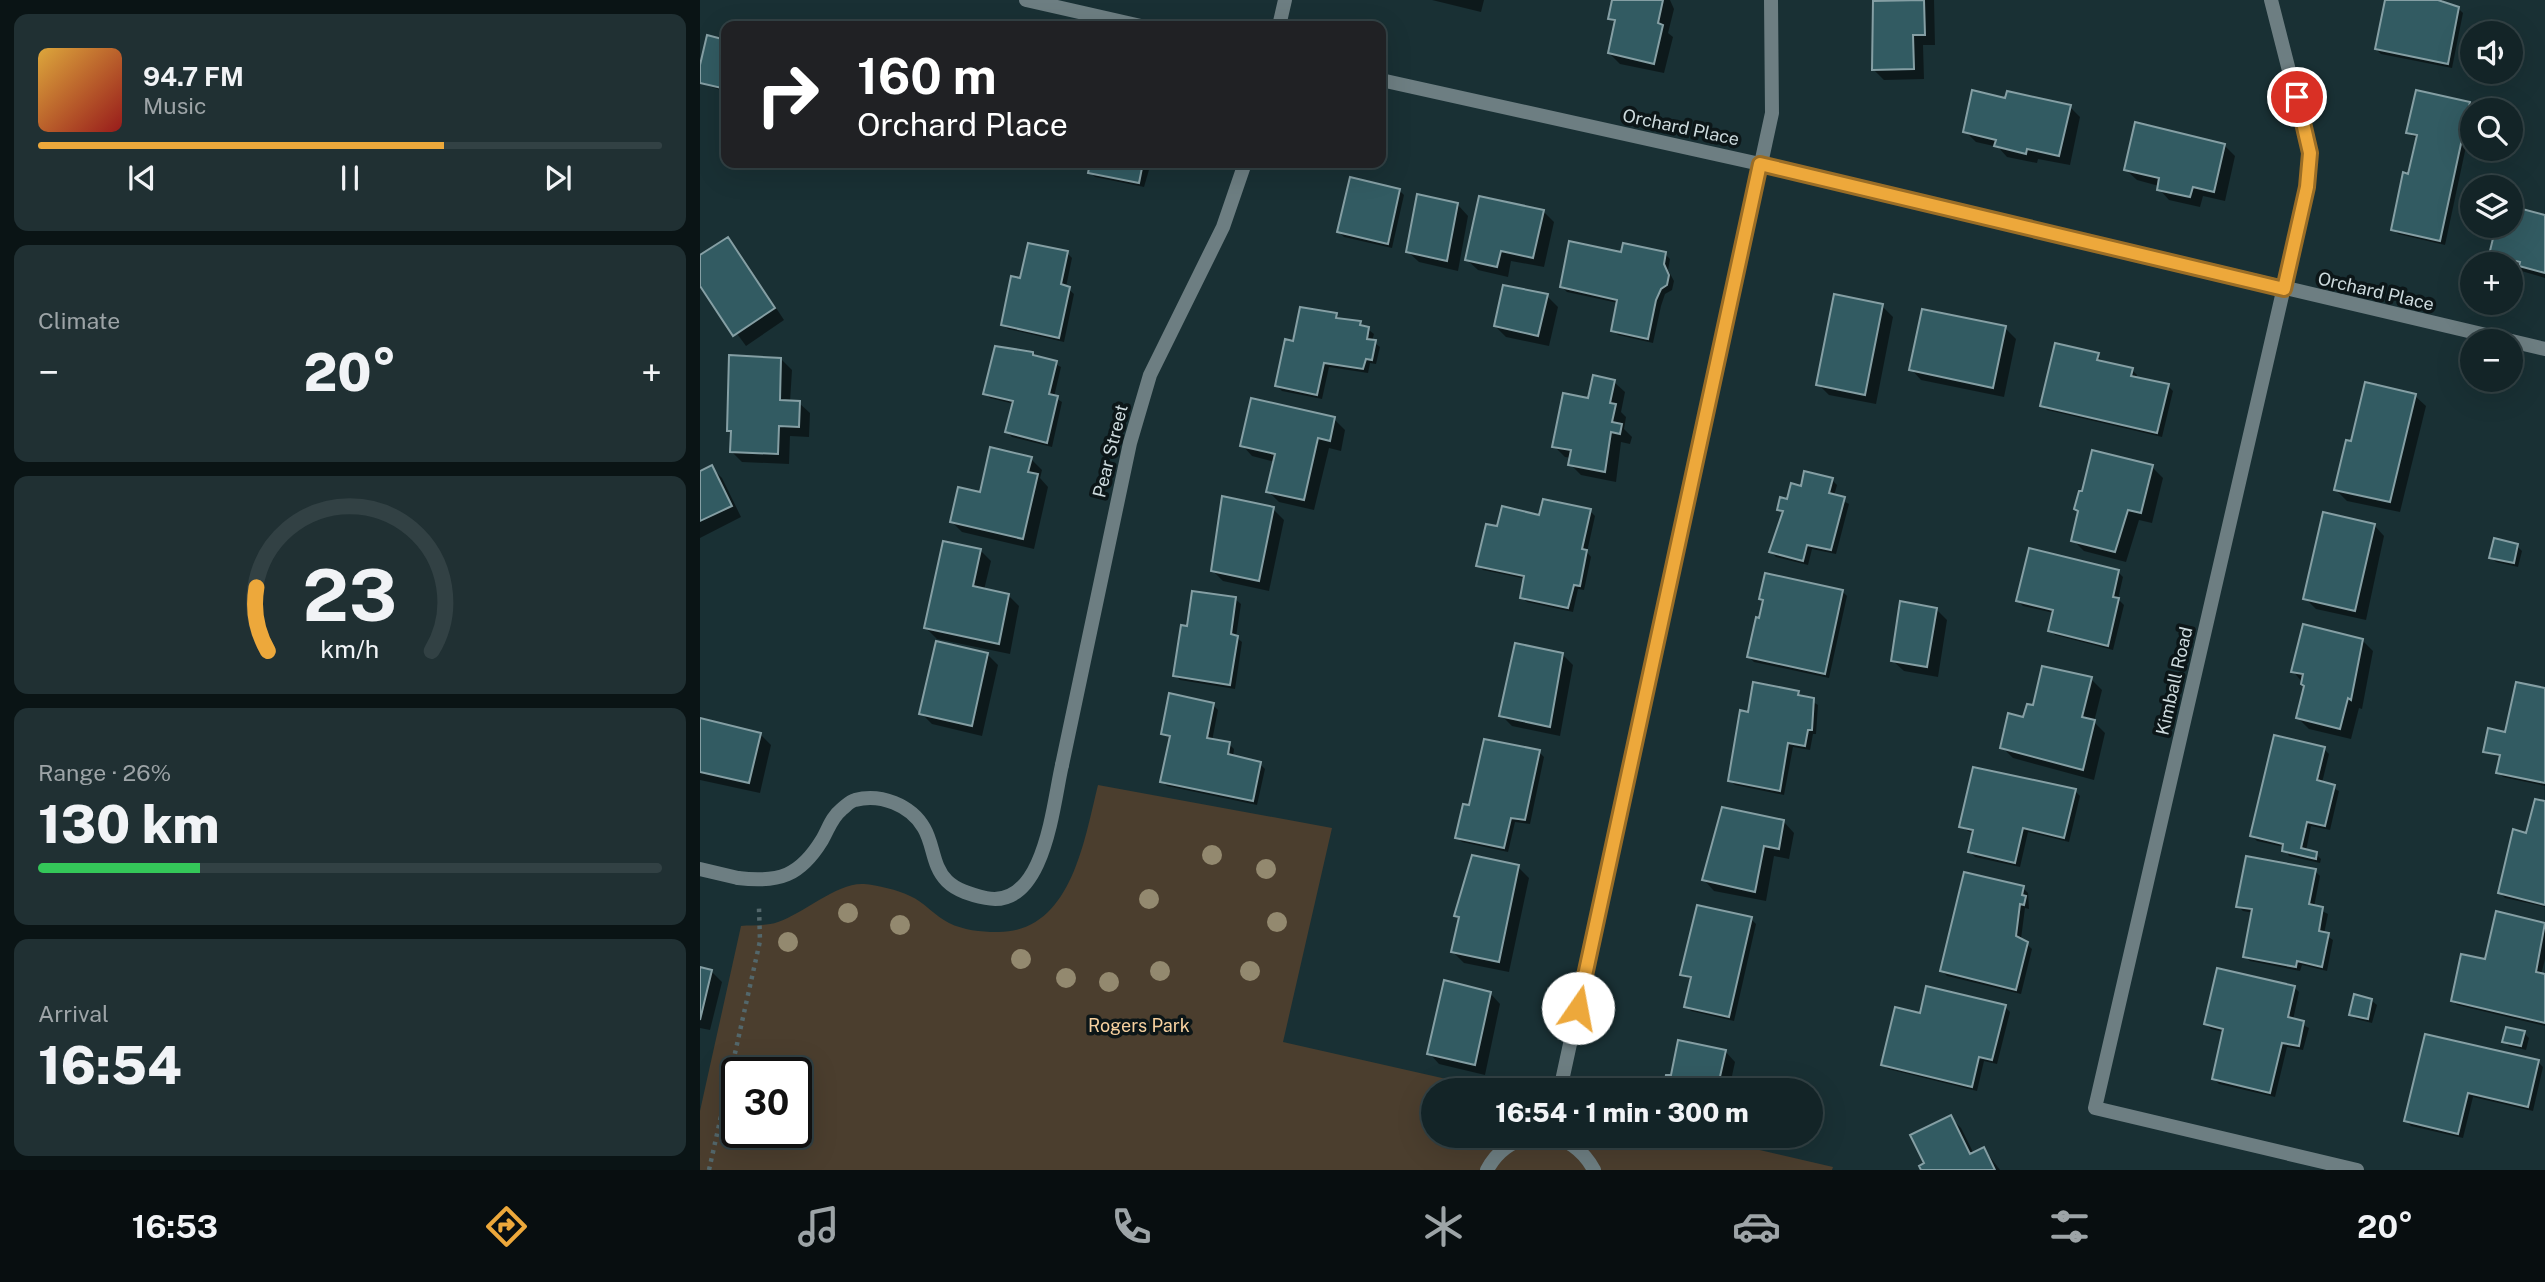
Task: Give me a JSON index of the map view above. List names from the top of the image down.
{
  "streets": {
    "street": ["Orchard Place", "Pear Street", "Kimball Road"]
  },
  "crossings": [
    ["Orchard Place", "Kimball Road"]
  ],
  "parks": ["Rogers Park"],
  "page": {
    "map_buttons": ["+", "−"],
    "turn": ["160 m", "Orchard Place"],
    "song": ["94.7 FM", "Music"],
    "tile": [
      "Climate",
      ["Range · 26%", "130 km"],
      ["Arrival", "16:54"]
    ],
    "heat": ["−", "20°", "+"],
    "limit": "30",
    "trip": "16:54 · 1 min · 300 m",
    "tabs": ["16:53", "20°"],
    "gauge": ["23", "km/h"]
  }
}
